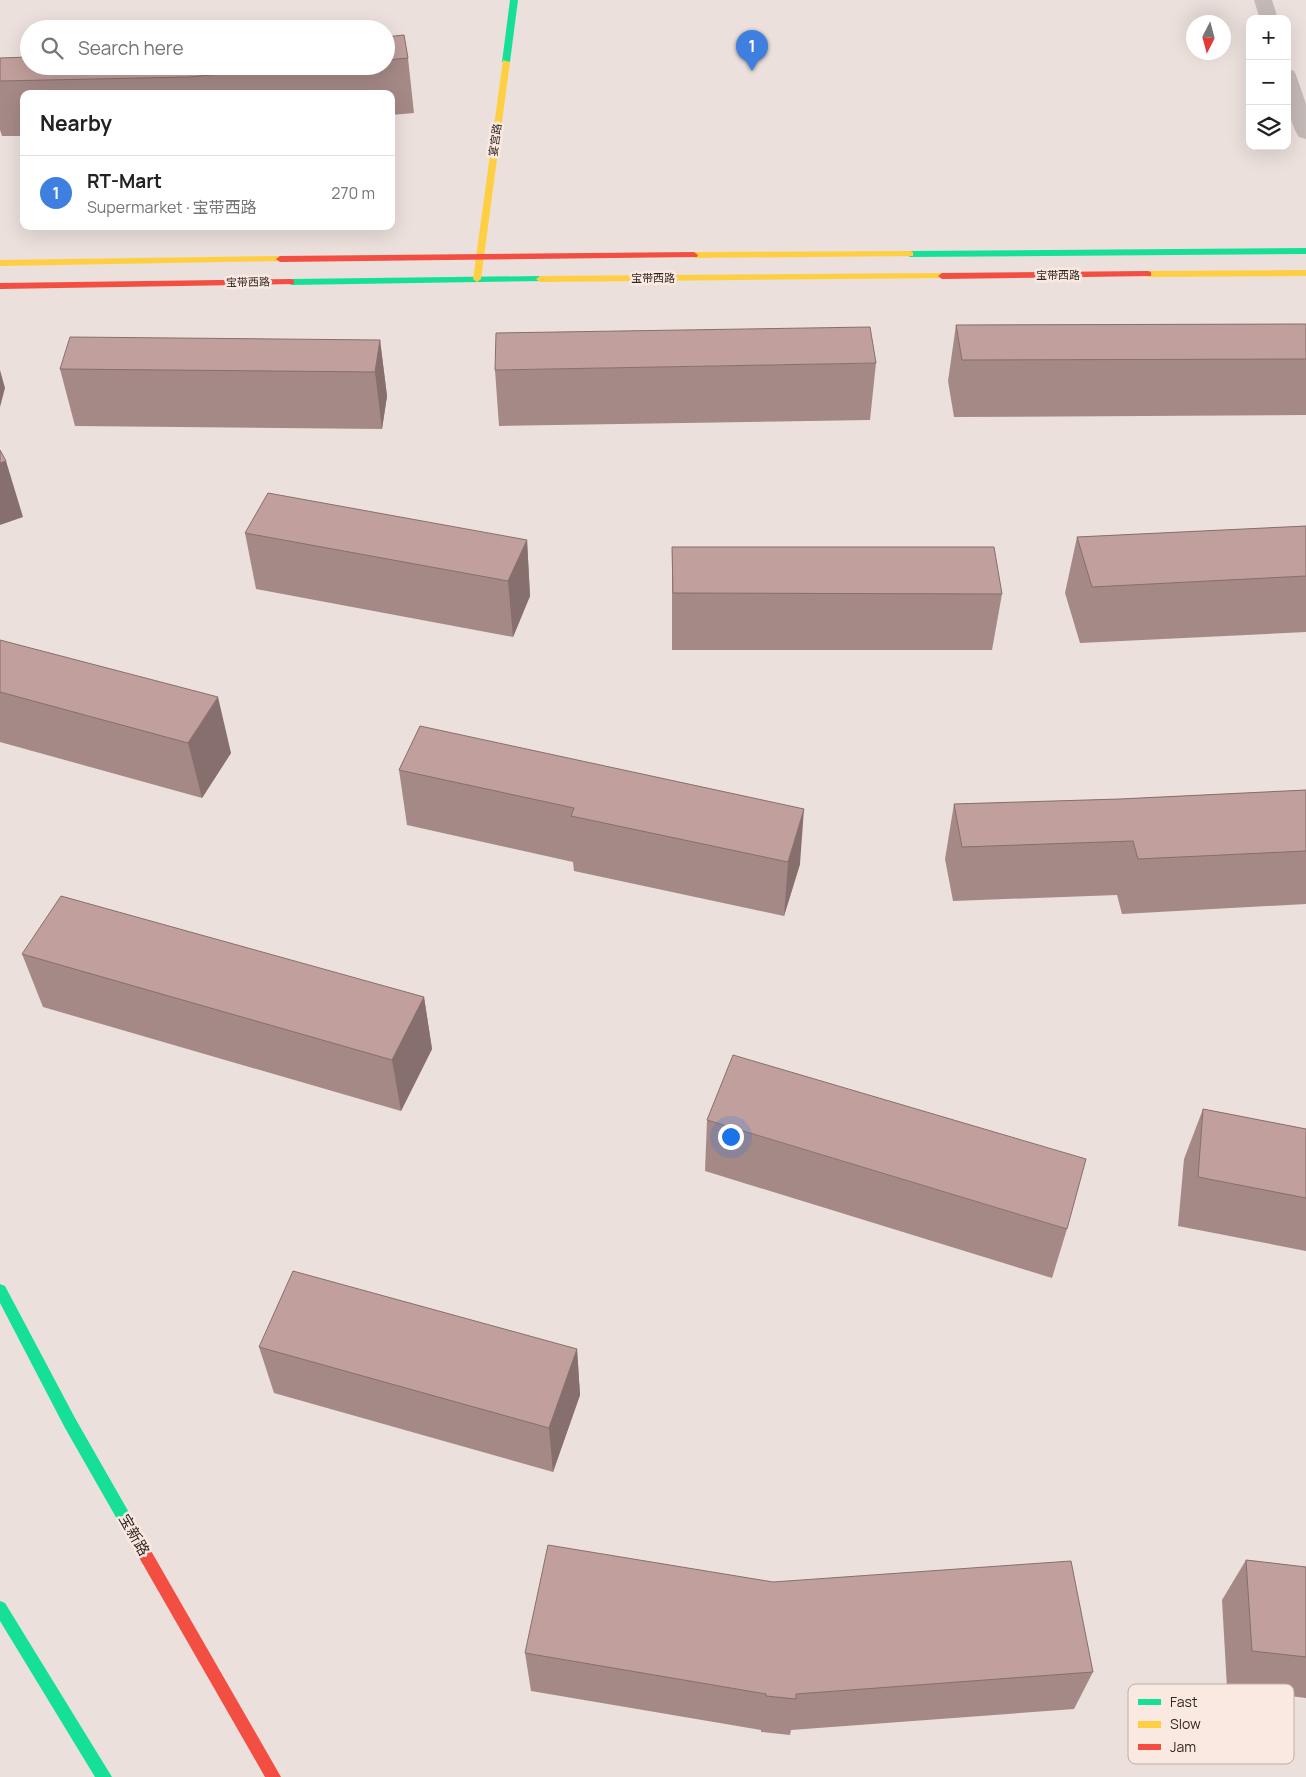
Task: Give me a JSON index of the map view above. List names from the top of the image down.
{
  "streets": {
    "main road": ["宴宫路", "宝带西路", "宝新路"]
  },
  "crossings": [
    ["宴宫路", "宝带西路"]
  ],
  "legend": ["Fast", "Slow", "Jam"],
  "north": "bottom",
  "page": {
    "map_buttons": ["+", "−"],
    "search": "Search here",
    "pins": "1",
    "heading": "Nearby",
    "list": [
      {
        "mark": "1",
        "name": "RT-Mart",
        "note": "Supermarket · 宝带西路",
        "value": "270 m"
      }
    ]
  }
}
